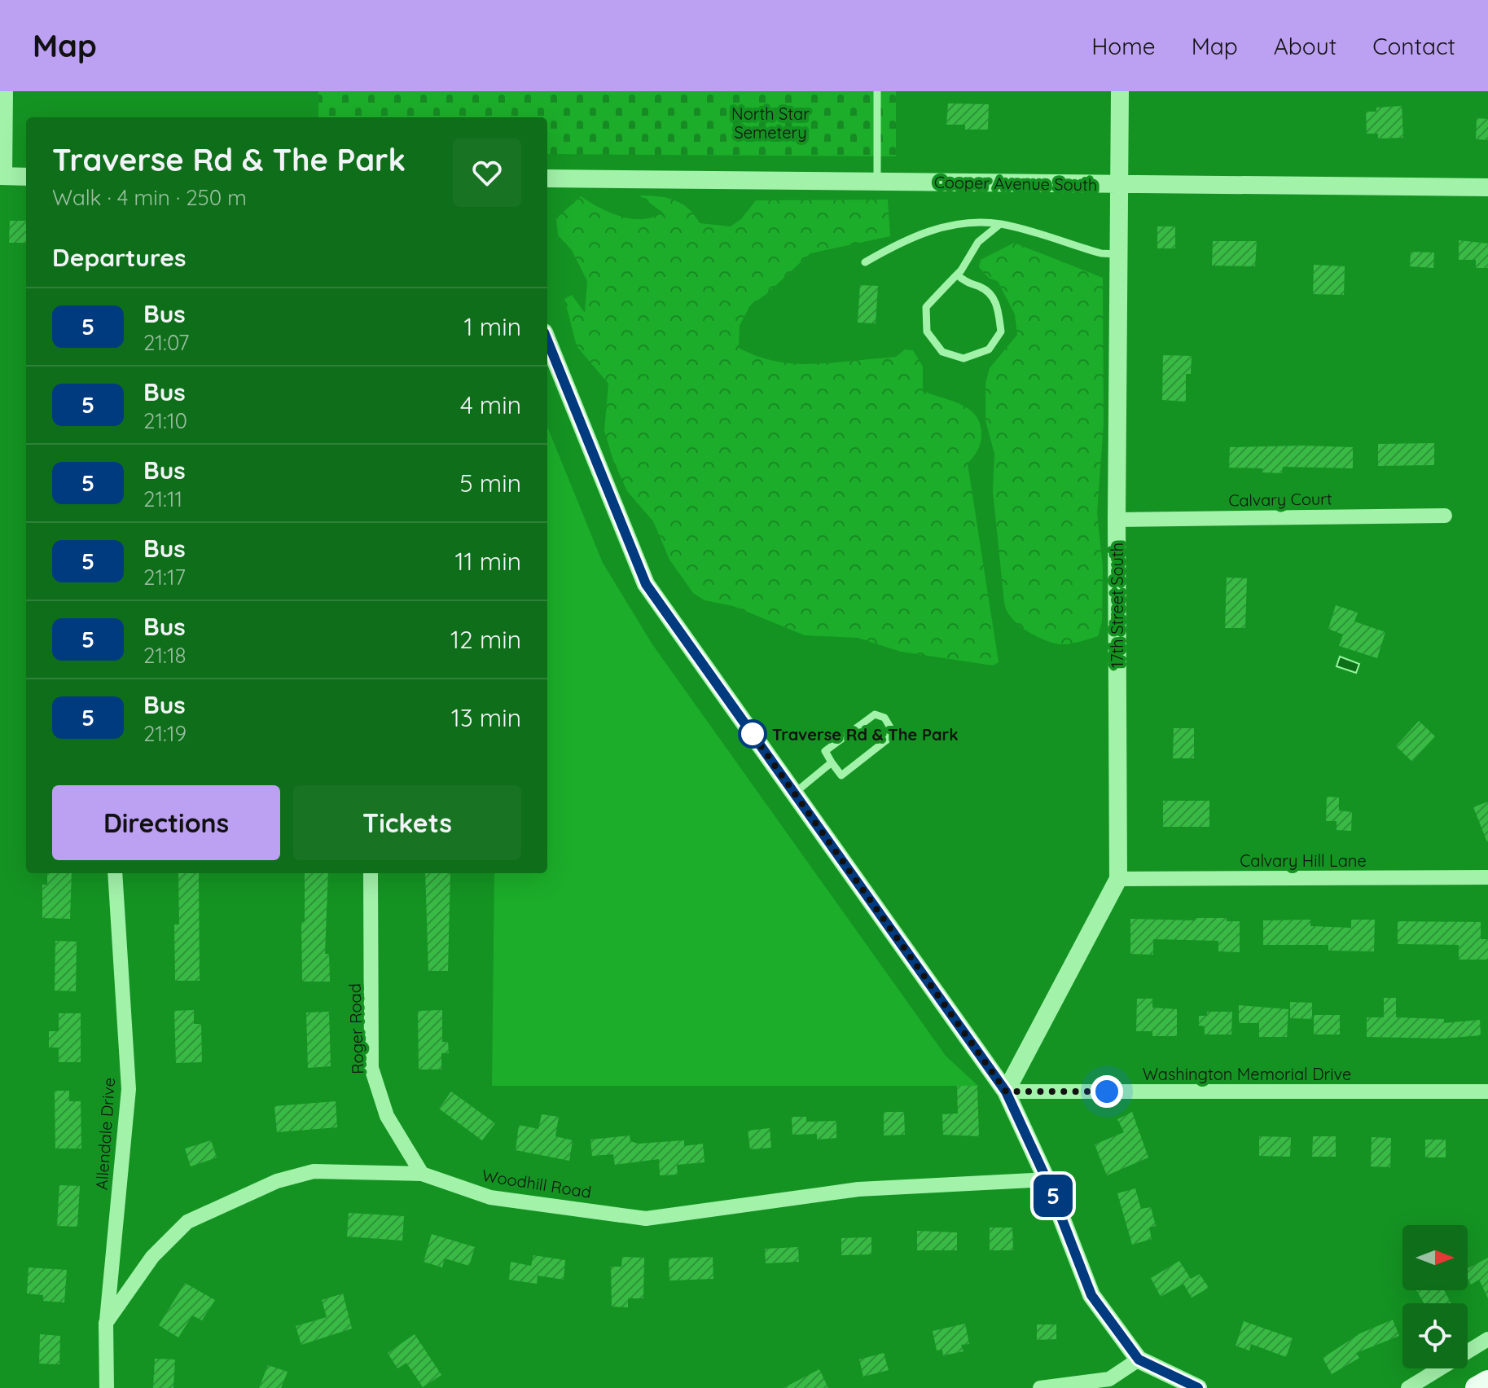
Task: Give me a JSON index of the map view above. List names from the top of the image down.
{
  "streets": {
    "street": [
      "Cooper Avenue South",
      "Calvary Court",
      "17th Street South",
      "Calvary Hill Lane",
      "Roger Road",
      "Washington Memorial Drive",
      "Allendale Drive",
      "Woodhill Road"
    ]
  },
  "crossings": [
    ["Cooper Avenue South", "17th Street South"],
    ["Calvary Court", "17th Street South"],
    ["17th Street South", "Calvary Hill Lane"],
    ["17th Street South", "Washington Memorial Drive"],
    ["Roger Road", "Woodhill Road"],
    ["Allendale Drive", "Woodhill Road"]
  ],
  "parks": ["North Star Semetery"],
  "places": ["Traverse Rd & The Park"],
  "lines": ["bus line 5"],
  "north": "right",
  "page": {
    "header": "Map",
    "nav": [
      "Home",
      "Map",
      "About",
      "Contact"
    ],
    "on_map": "5",
    "heading": [
      ["Traverse Rd & The Park", "Walk · 4 min · 250 m"],
      "Departures"
    ],
    "list": [
      {
        "mark": "5",
        "name": "Bus",
        "note": "21:07",
        "value": "1 min"
      },
      {
        "mark": "5",
        "name": "Bus",
        "note": "21:10",
        "value": "4 min"
      },
      {
        "mark": "5",
        "name": "Bus",
        "note": "21:11",
        "value": "5 min"
      },
      {
        "mark": "5",
        "name": "Bus",
        "note": "21:17",
        "value": "11 min"
      },
      {
        "mark": "5",
        "name": "Bus",
        "note": "21:18",
        "value": "12 min"
      },
      {
        "mark": "5",
        "name": "Bus",
        "note": "21:19",
        "value": "13 min"
      }
    ],
    "buttons": ["Directions", "Tickets"]
  }
}
